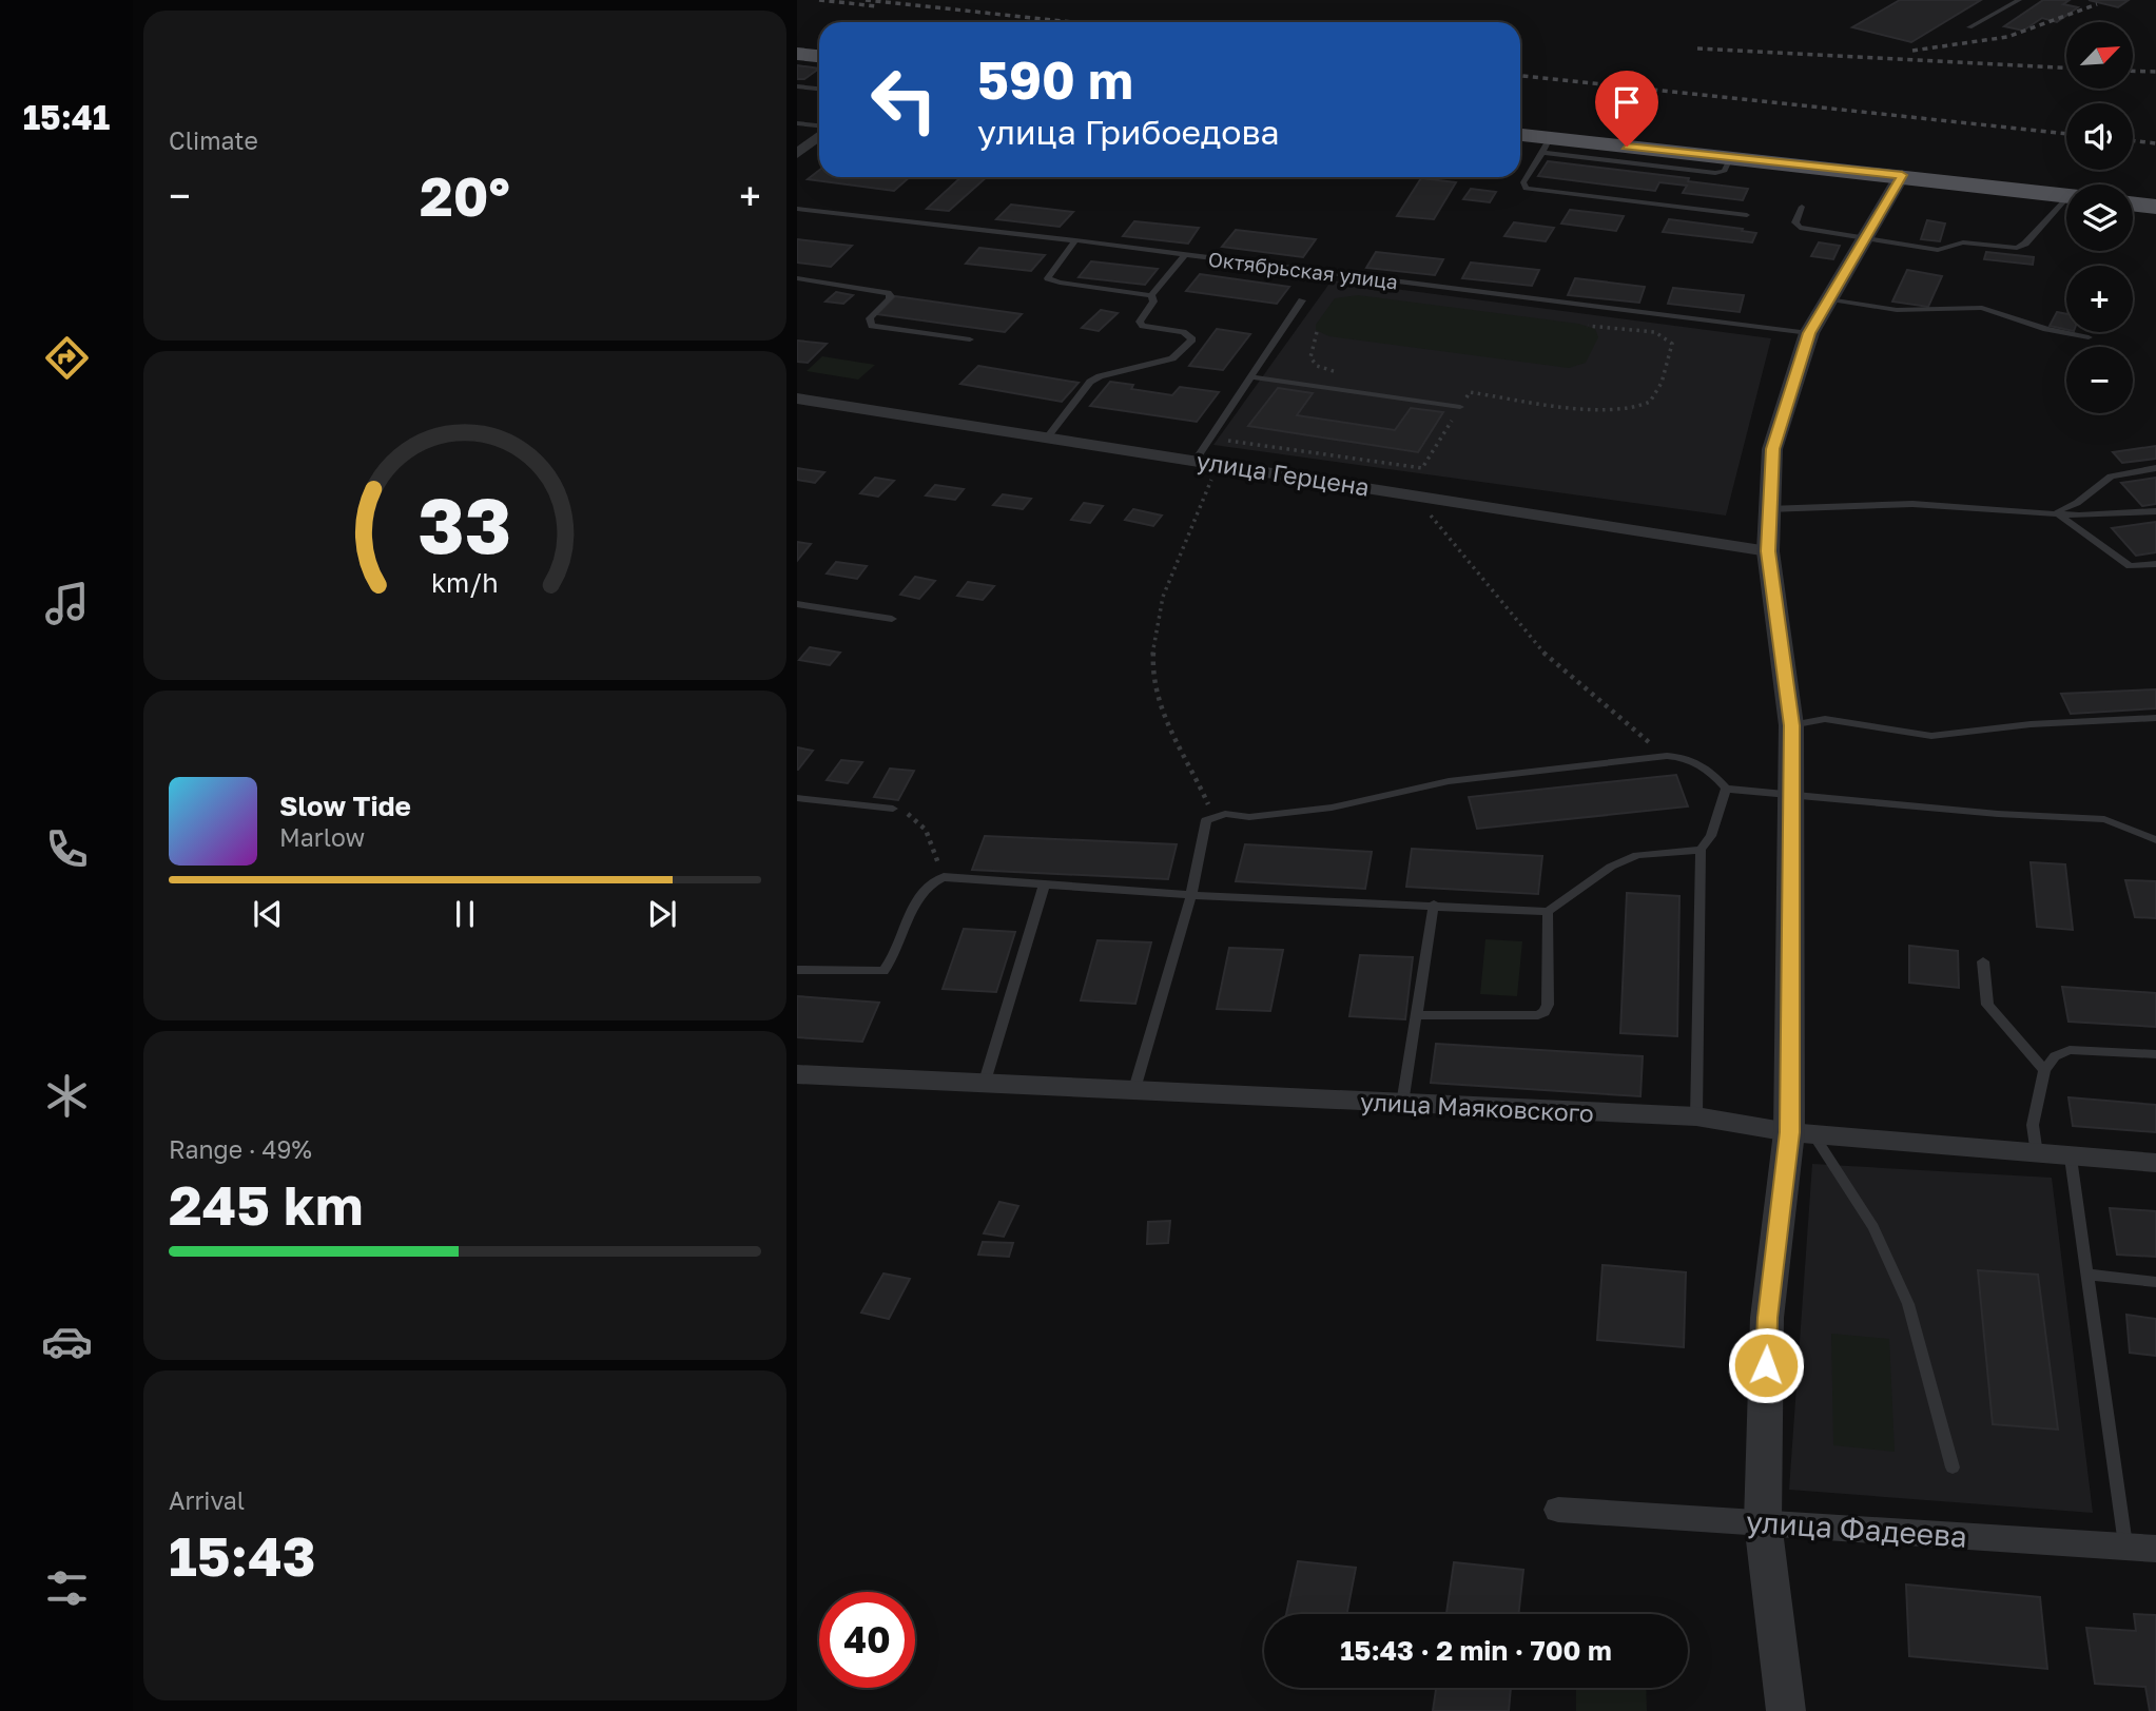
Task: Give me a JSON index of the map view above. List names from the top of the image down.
{
  "streets": {
    "street": ["улица Герцена", "улица Маяковского", "улица Фадеева"],
    "lane": ["Октябрьская улица"]
  },
  "north": "top right",
  "page": {
    "tabs": "15:41",
    "tile": [
      "Climate",
      ["Range · 49%", "245 km"],
      ["Arrival", "15:43"]
    ],
    "map_buttons": ["+", "−"],
    "turn": ["590 m", "улица Грибоедова"],
    "heat": ["−", "20°", "+"],
    "song": ["Slow Tide", "Marlow"],
    "limit": "40",
    "trip": "15:43 · 2 min · 700 m",
    "gauge": ["33", "km/h"]
  }
}
